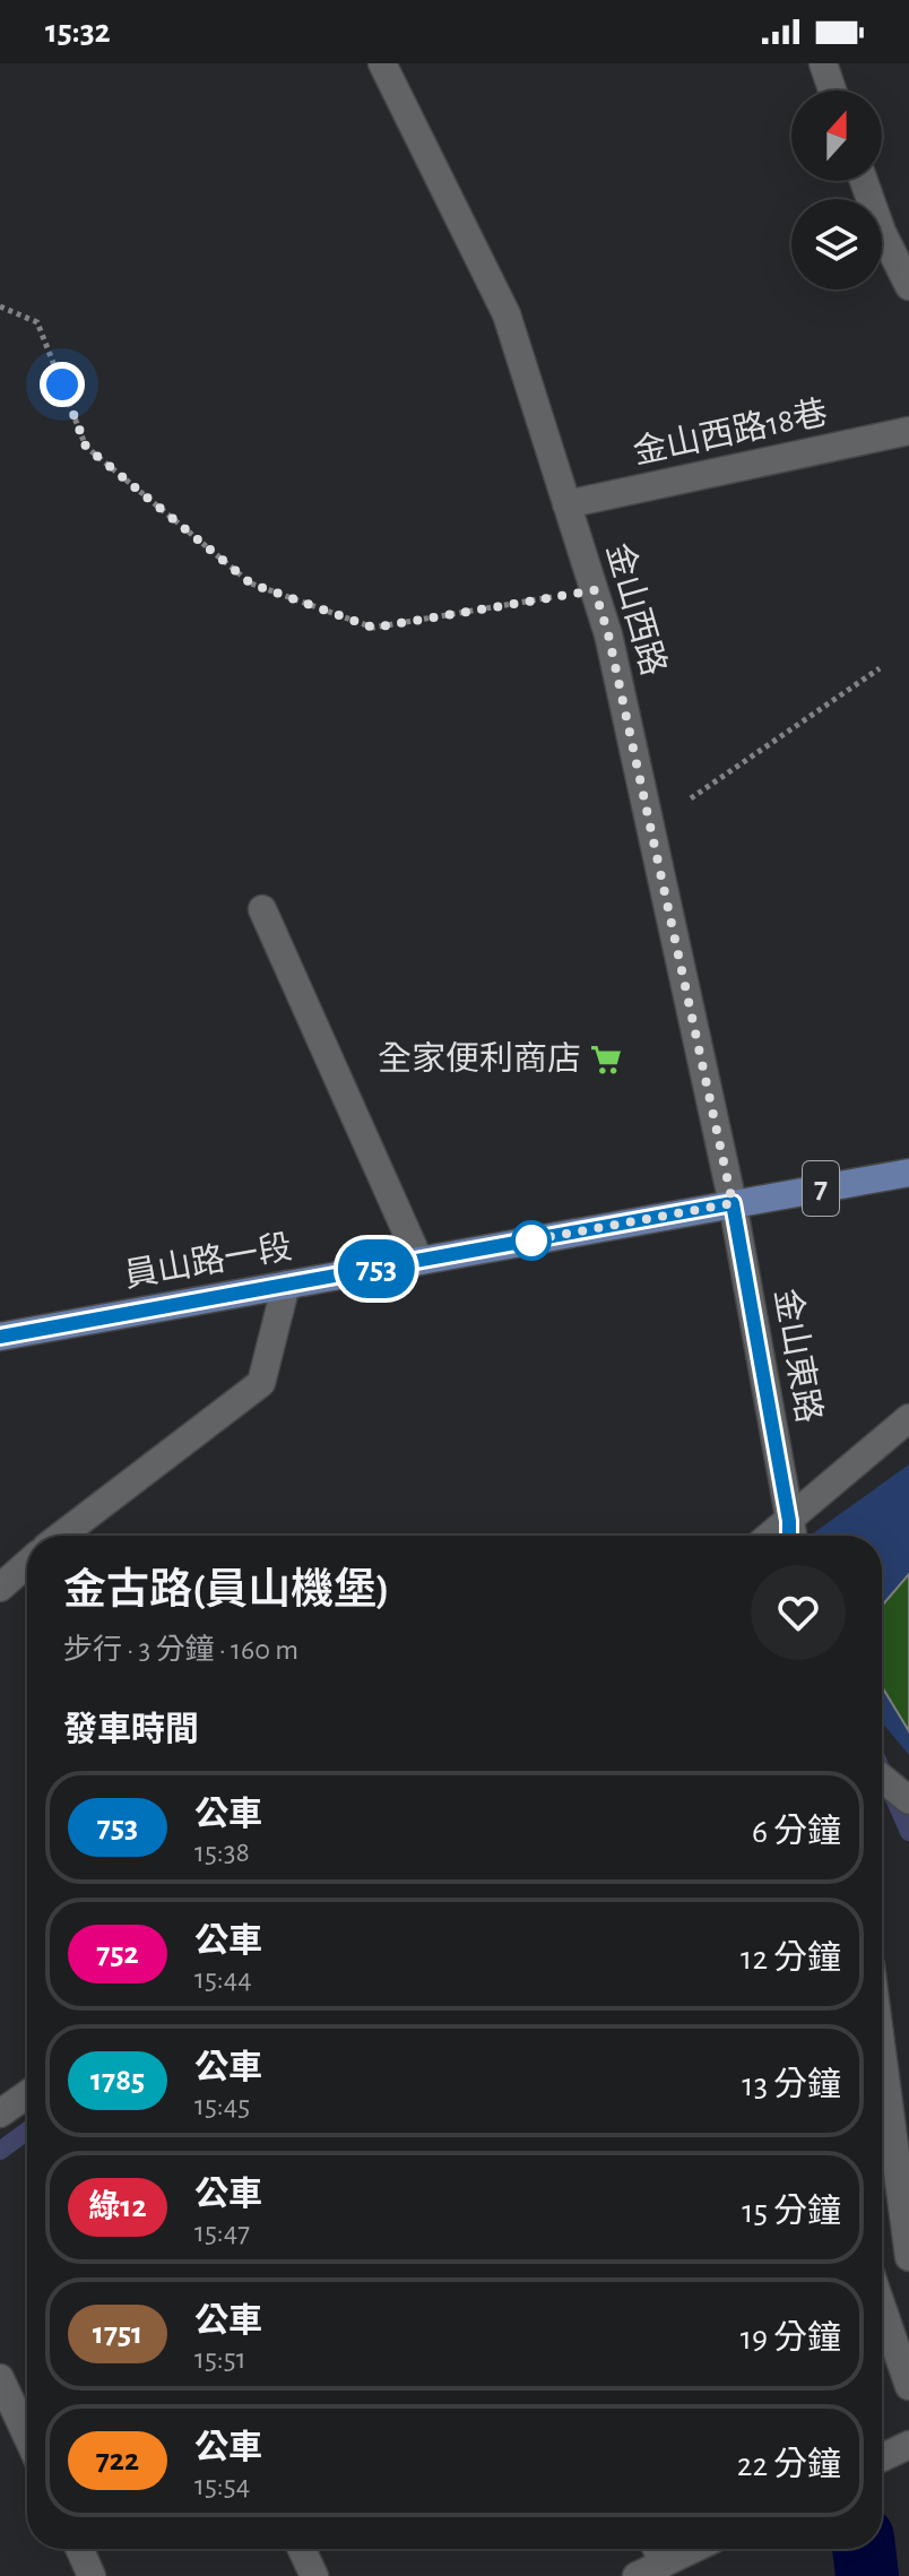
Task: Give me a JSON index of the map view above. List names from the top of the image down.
{
  "streets": {
    "main road": ["7", "員山路一段"],
    "street": ["金山西路18巷", "金山西路", "金山東路"]
  },
  "crossings": [
    ["金山西路18巷", "金山西路"],
    ["金山西路", "員山路一段"],
    ["金山西路", "金山東路"],
    ["員山路一段", "金山東路"]
  ],
  "places": {
    "supermarket": ["全家便利商店"]
  },
  "lines": ["bus line 753"],
  "north": "top",
  "page": {
    "status": "15:32",
    "on_map": "753",
    "heading": [
      ["金古路(員山機堡)", "步行 · 3 分鐘 · 160 m"],
      "發車時間"
    ],
    "list": [
      {
        "mark": "753",
        "name": "公車",
        "note": "15:38",
        "value": "6 分鐘"
      },
      {
        "mark": "752",
        "name": "公車",
        "note": "15:44",
        "value": "12 分鐘"
      },
      {
        "mark": "1785",
        "name": "公車",
        "note": "15:45",
        "value": "13 分鐘"
      },
      {
        "mark": "綠12",
        "name": "公車",
        "note": "15:47",
        "value": "15 分鐘"
      },
      {
        "mark": "1751",
        "name": "公車",
        "note": "15:51",
        "value": "19 分鐘"
      },
      {
        "mark": "722",
        "name": "公車",
        "note": "15:54",
        "value": "22 分鐘"
      }
    ]
  }
}
